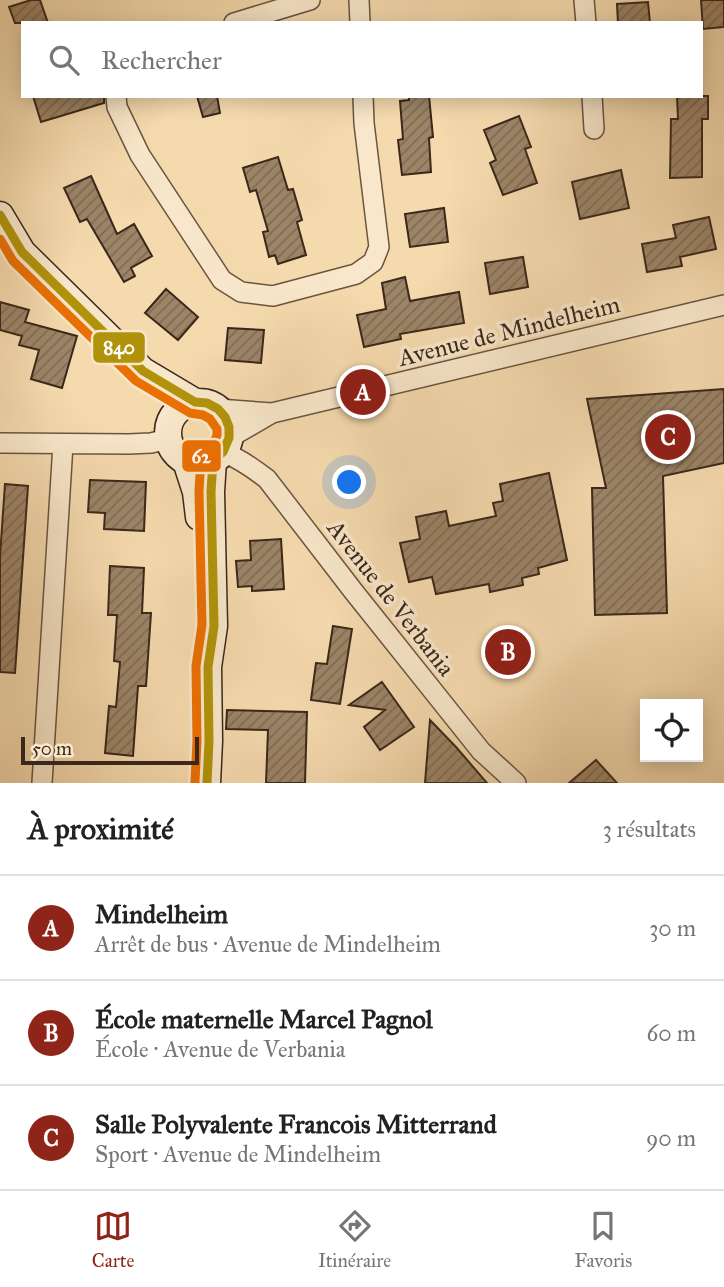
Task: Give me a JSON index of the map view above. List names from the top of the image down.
{
  "streets": {
    "street": ["Avenue de Mindelheim", "Avenue de Verbania"]
  },
  "crossings": [
    ["Avenue de Mindelheim", "Avenue de Verbania"]
  ],
  "lines": ["transit line 840", "transit line 62"],
  "scale_bar": "50 m",
  "page": {
    "search": "Rechercher",
    "pins": ["A", "C", "B"],
    "scale": "50 m",
    "heading": ["À proximité", "3 résultats"],
    "list": [
      {
        "mark": "A",
        "name": "Mindelheim",
        "note": "Arrêt de bus · Avenue de Mindelheim",
        "value": "30 m"
      },
      {
        "mark": "B",
        "name": "École maternelle Marcel Pagnol",
        "note": "École · Avenue de Verbania",
        "value": "60 m"
      },
      {
        "mark": "C",
        "name": "Salle Polyvalente Francois Mitterrand",
        "note": "Sport · Avenue de Mindelheim",
        "value": "90 m"
      }
    ],
    "nav": ["Carte", "Itinéraire", "Favoris"]
  }
}
